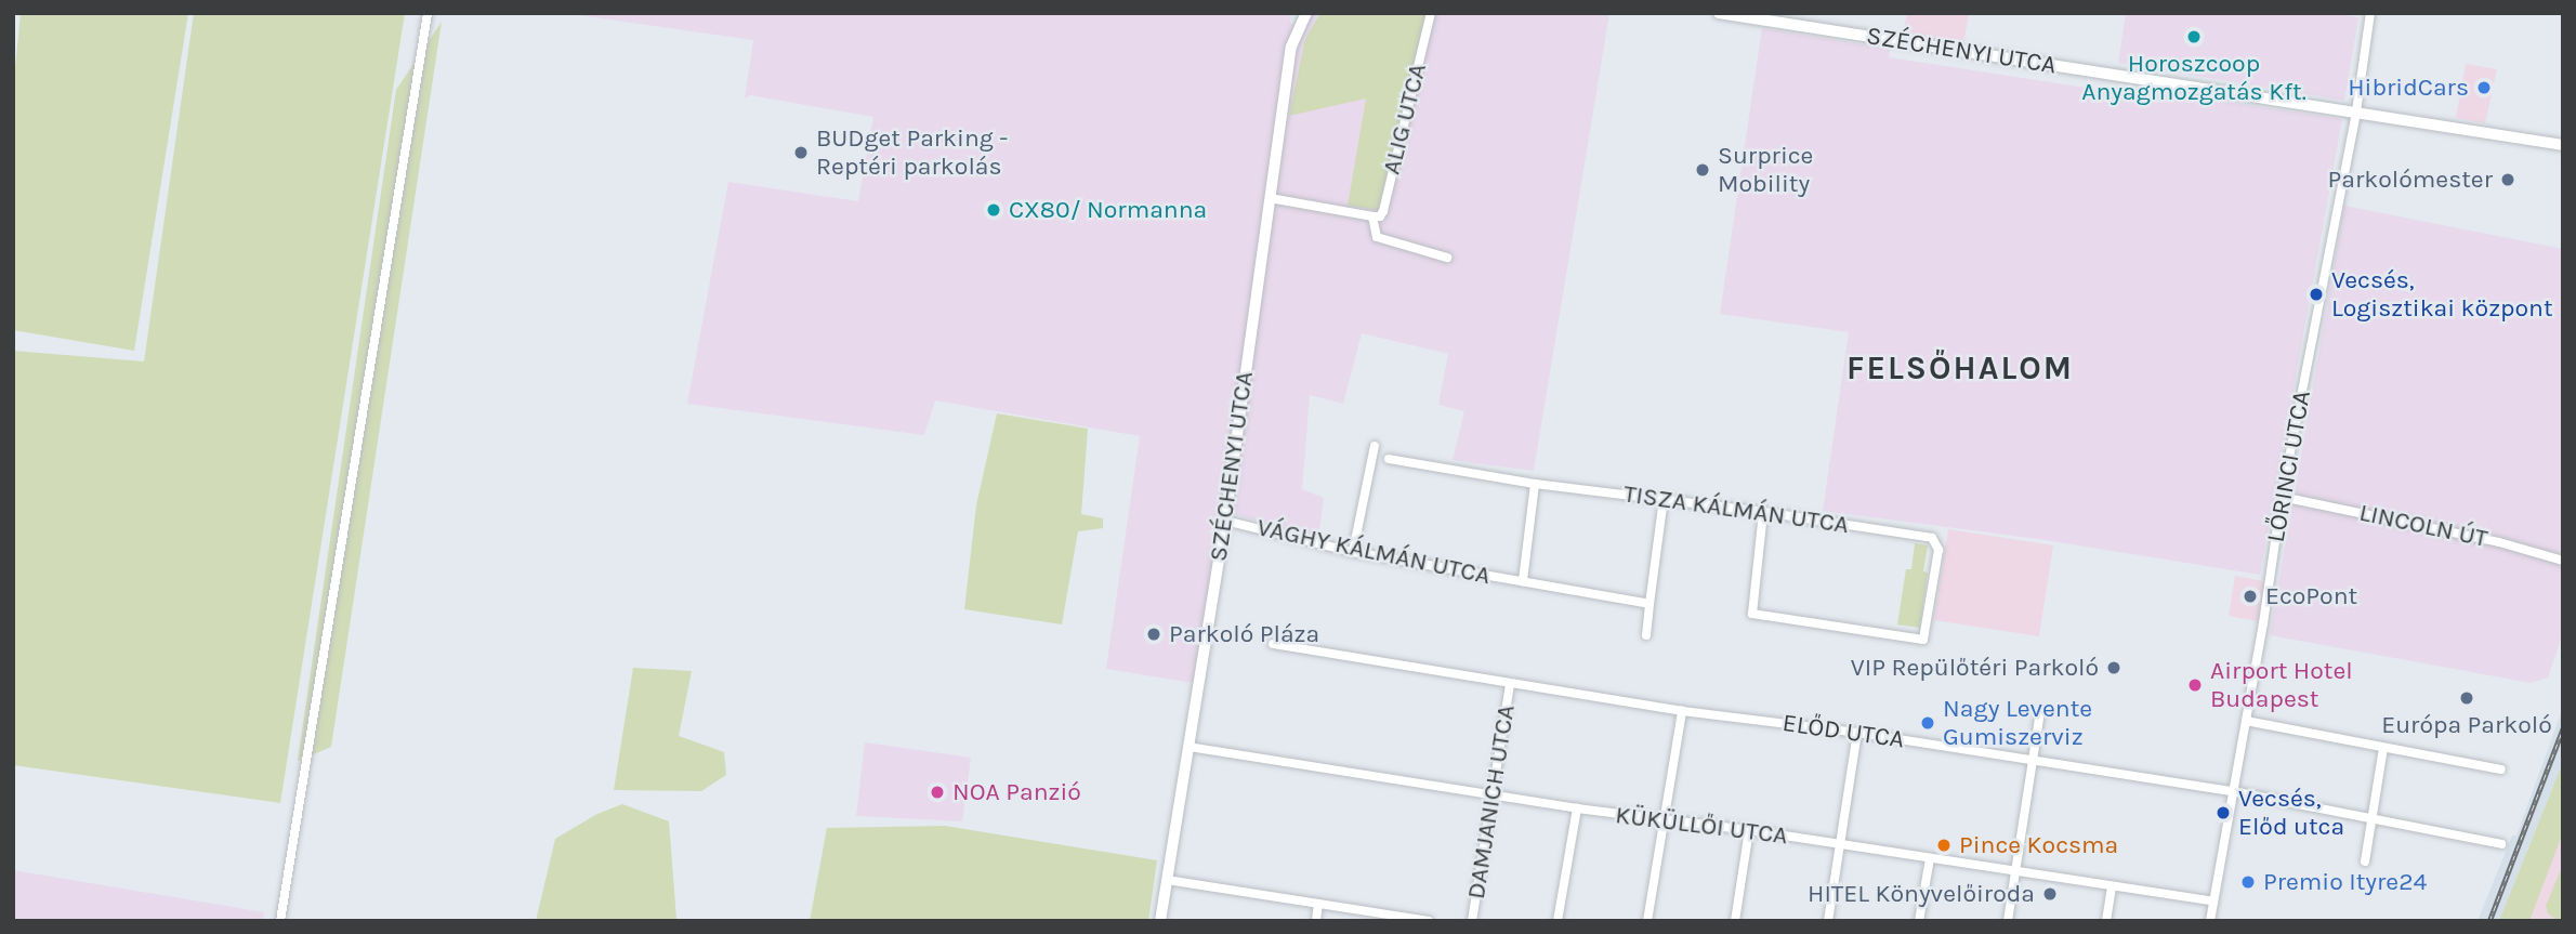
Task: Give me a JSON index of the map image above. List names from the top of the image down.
{
  "streets": {
    "street": [
      "SZÉCHENYI UTCA",
      "ALIG UTCA",
      "LŐRINCI UTCA",
      "TISZA KÁLMÁN UTCA",
      "LINCOLN ÚT",
      "VÁGHY KÁLMÁN UTCA",
      "ELŐD UTCA",
      "DAMJANICH UTCA",
      "KÜKÜLLŐI UTCA"
    ]
  },
  "crossings": [
    ["SZÉCHENYI UTCA", "LŐRINCI UTCA"],
    ["SZÉCHENYI UTCA", "VÁGHY KÁLMÁN UTCA"],
    ["SZÉCHENYI UTCA", "KÜKÜLLŐI UTCA"],
    ["LŐRINCI UTCA", "LINCOLN ÚT"],
    ["LŐRINCI UTCA", "ELŐD UTCA"],
    ["LŐRINCI UTCA", "KÜKÜLLŐI UTCA"],
    ["ELŐD UTCA", "DAMJANICH UTCA"],
    ["DAMJANICH UTCA", "KÜKÜLLŐI UTCA"]
  ],
  "districts": ["FELSŐHALOM"],
  "places": [
    "Horoszcoop Anyagmozgatás Kft.",
    "HibridCars",
    "BUDget Parking - Reptéri parkolás",
    "Surprice Mobility",
    "Parkolómester",
    "CX80/ Normanna",
    "Vecsés, Logisztikai központ",
    "EcoPont",
    "Parkoló Pláza",
    "VIP Repülőtéri Parkoló",
    "Airport Hotel Budapest",
    "Európa Parkoló",
    "Nagy Levente Gumiszerviz",
    "NOA Panzió",
    "Vecsés, Előd utca",
    "Pince Kocsma",
    "Premio Ityre24",
    "HITEL Könyvelőiroda"
  ]
}
